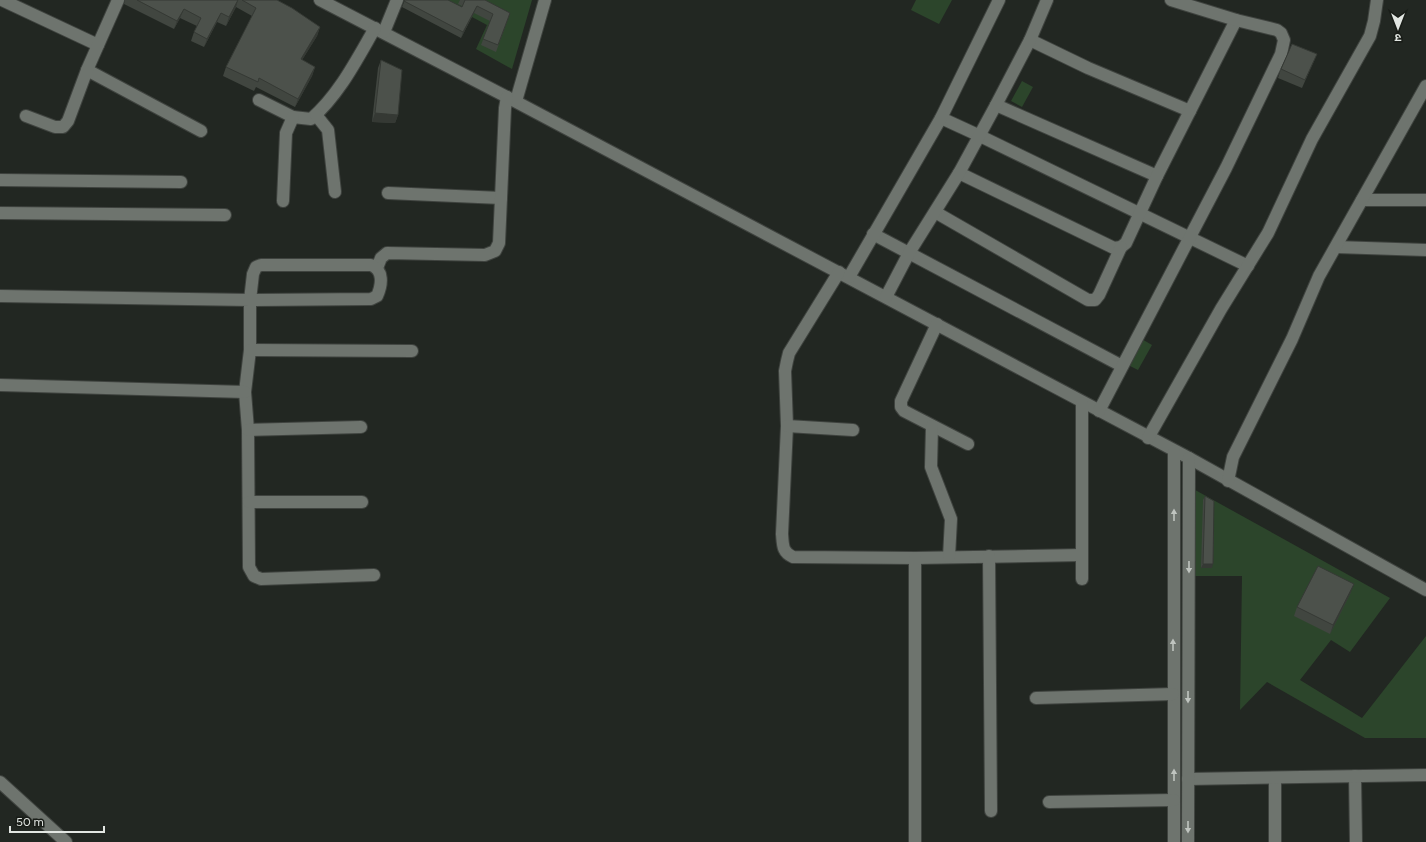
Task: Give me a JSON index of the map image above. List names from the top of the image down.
{
  "scale_bar": "50 m",
  "north": "bottom"
}
